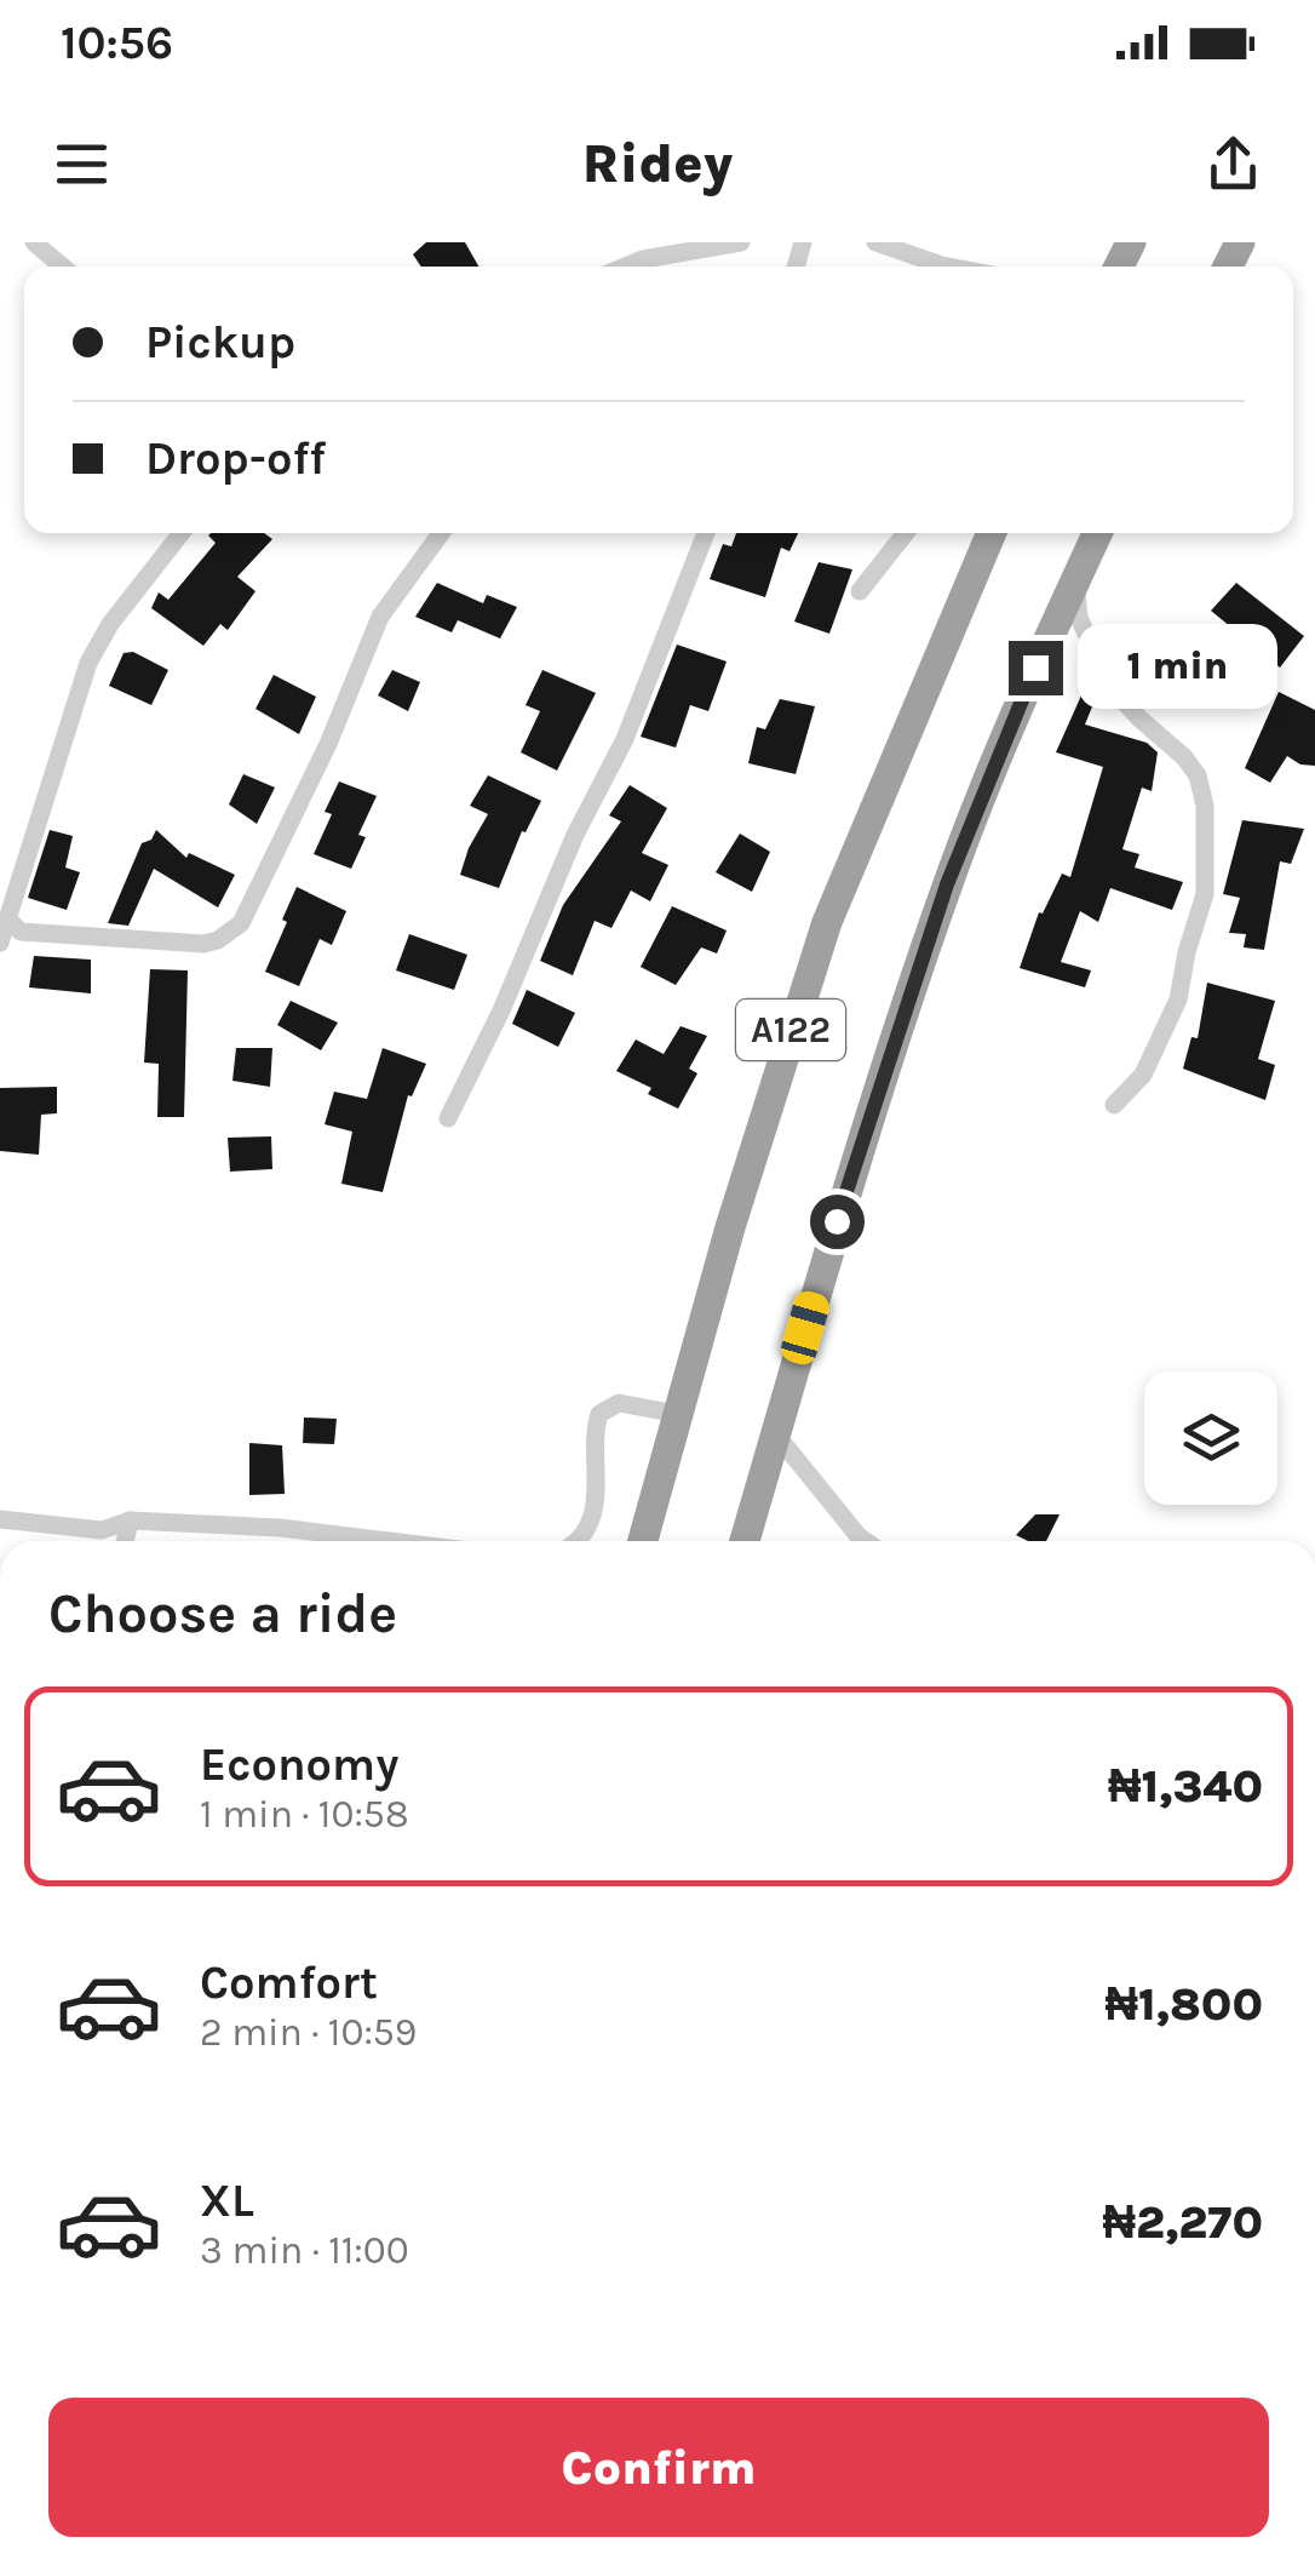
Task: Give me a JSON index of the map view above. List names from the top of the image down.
{
  "streets": {
    "highway": ["A122"]
  },
  "page": {
    "status": "10:56",
    "header": "Ridey",
    "banner": ["Pickup", "Drop-off"],
    "bubble": "1 min",
    "heading": "Choose a ride",
    "list": [
      {
        "name": "Economy",
        "note": "1 min · 10:58",
        "value": "₦1,340"
      },
      {
        "name": "Comfort",
        "note": "2 min · 10:59",
        "value": "₦1,800"
      },
      {
        "name": "XL",
        "note": "3 min · 11:00",
        "value": "₦2,270"
      }
    ],
    "buttons": "Confirm"
  }
}
